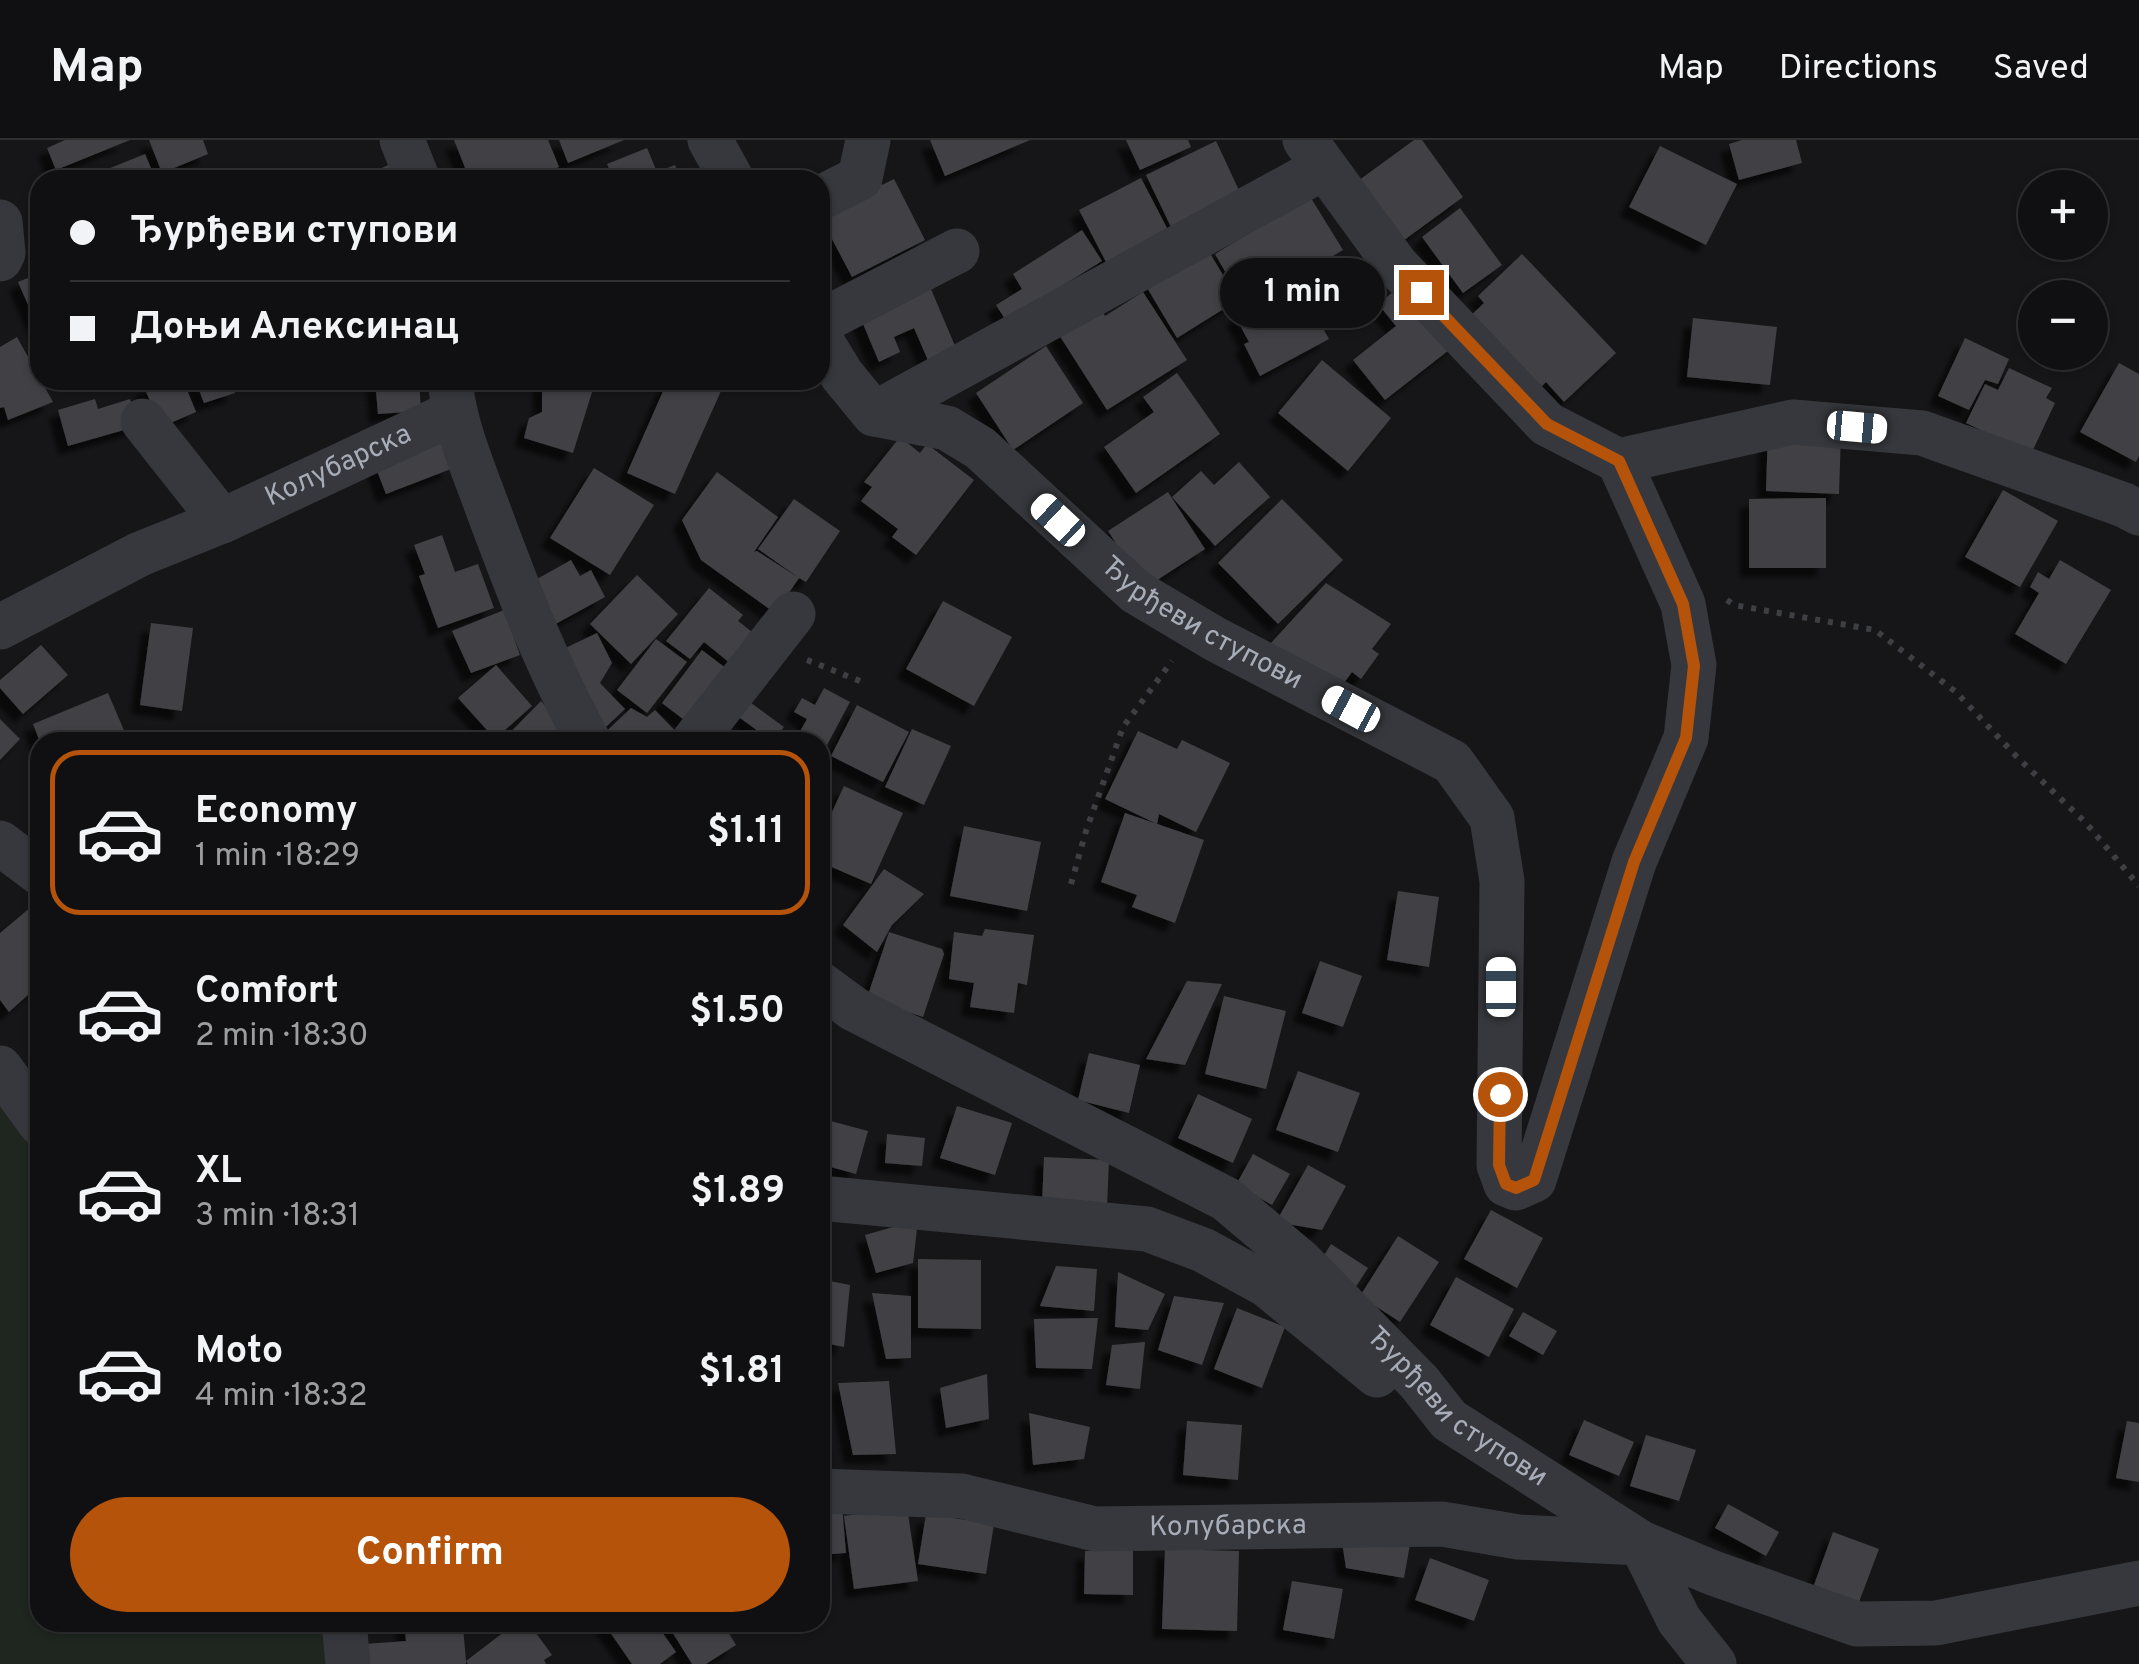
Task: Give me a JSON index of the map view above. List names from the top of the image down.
{
  "streets": {
    "street": ["Колубарска", "Ђурђеви ступови"]
  },
  "crossings": [
    ["Колубарска", "Ђурђеви ступови"]
  ],
  "page": {
    "header": "Map",
    "nav": ["Map", "Directions", "Saved"],
    "map_buttons": ["+", "−"],
    "banner": ["Ђурђеви ступови", "Доњи Алексинац"],
    "bubble": "1 min",
    "list": [
      {
        "name": "Economy",
        "note": "1 min · 18:29",
        "value": "$1.11"
      },
      {
        "name": "Comfort",
        "note": "2 min · 18:30",
        "value": "$1.50"
      },
      {
        "name": "XL",
        "note": "3 min · 18:31",
        "value": "$1.89"
      },
      {
        "name": "Moto",
        "note": "4 min · 18:32",
        "value": "$1.81"
      }
    ],
    "buttons": "Confirm"
  }
}
